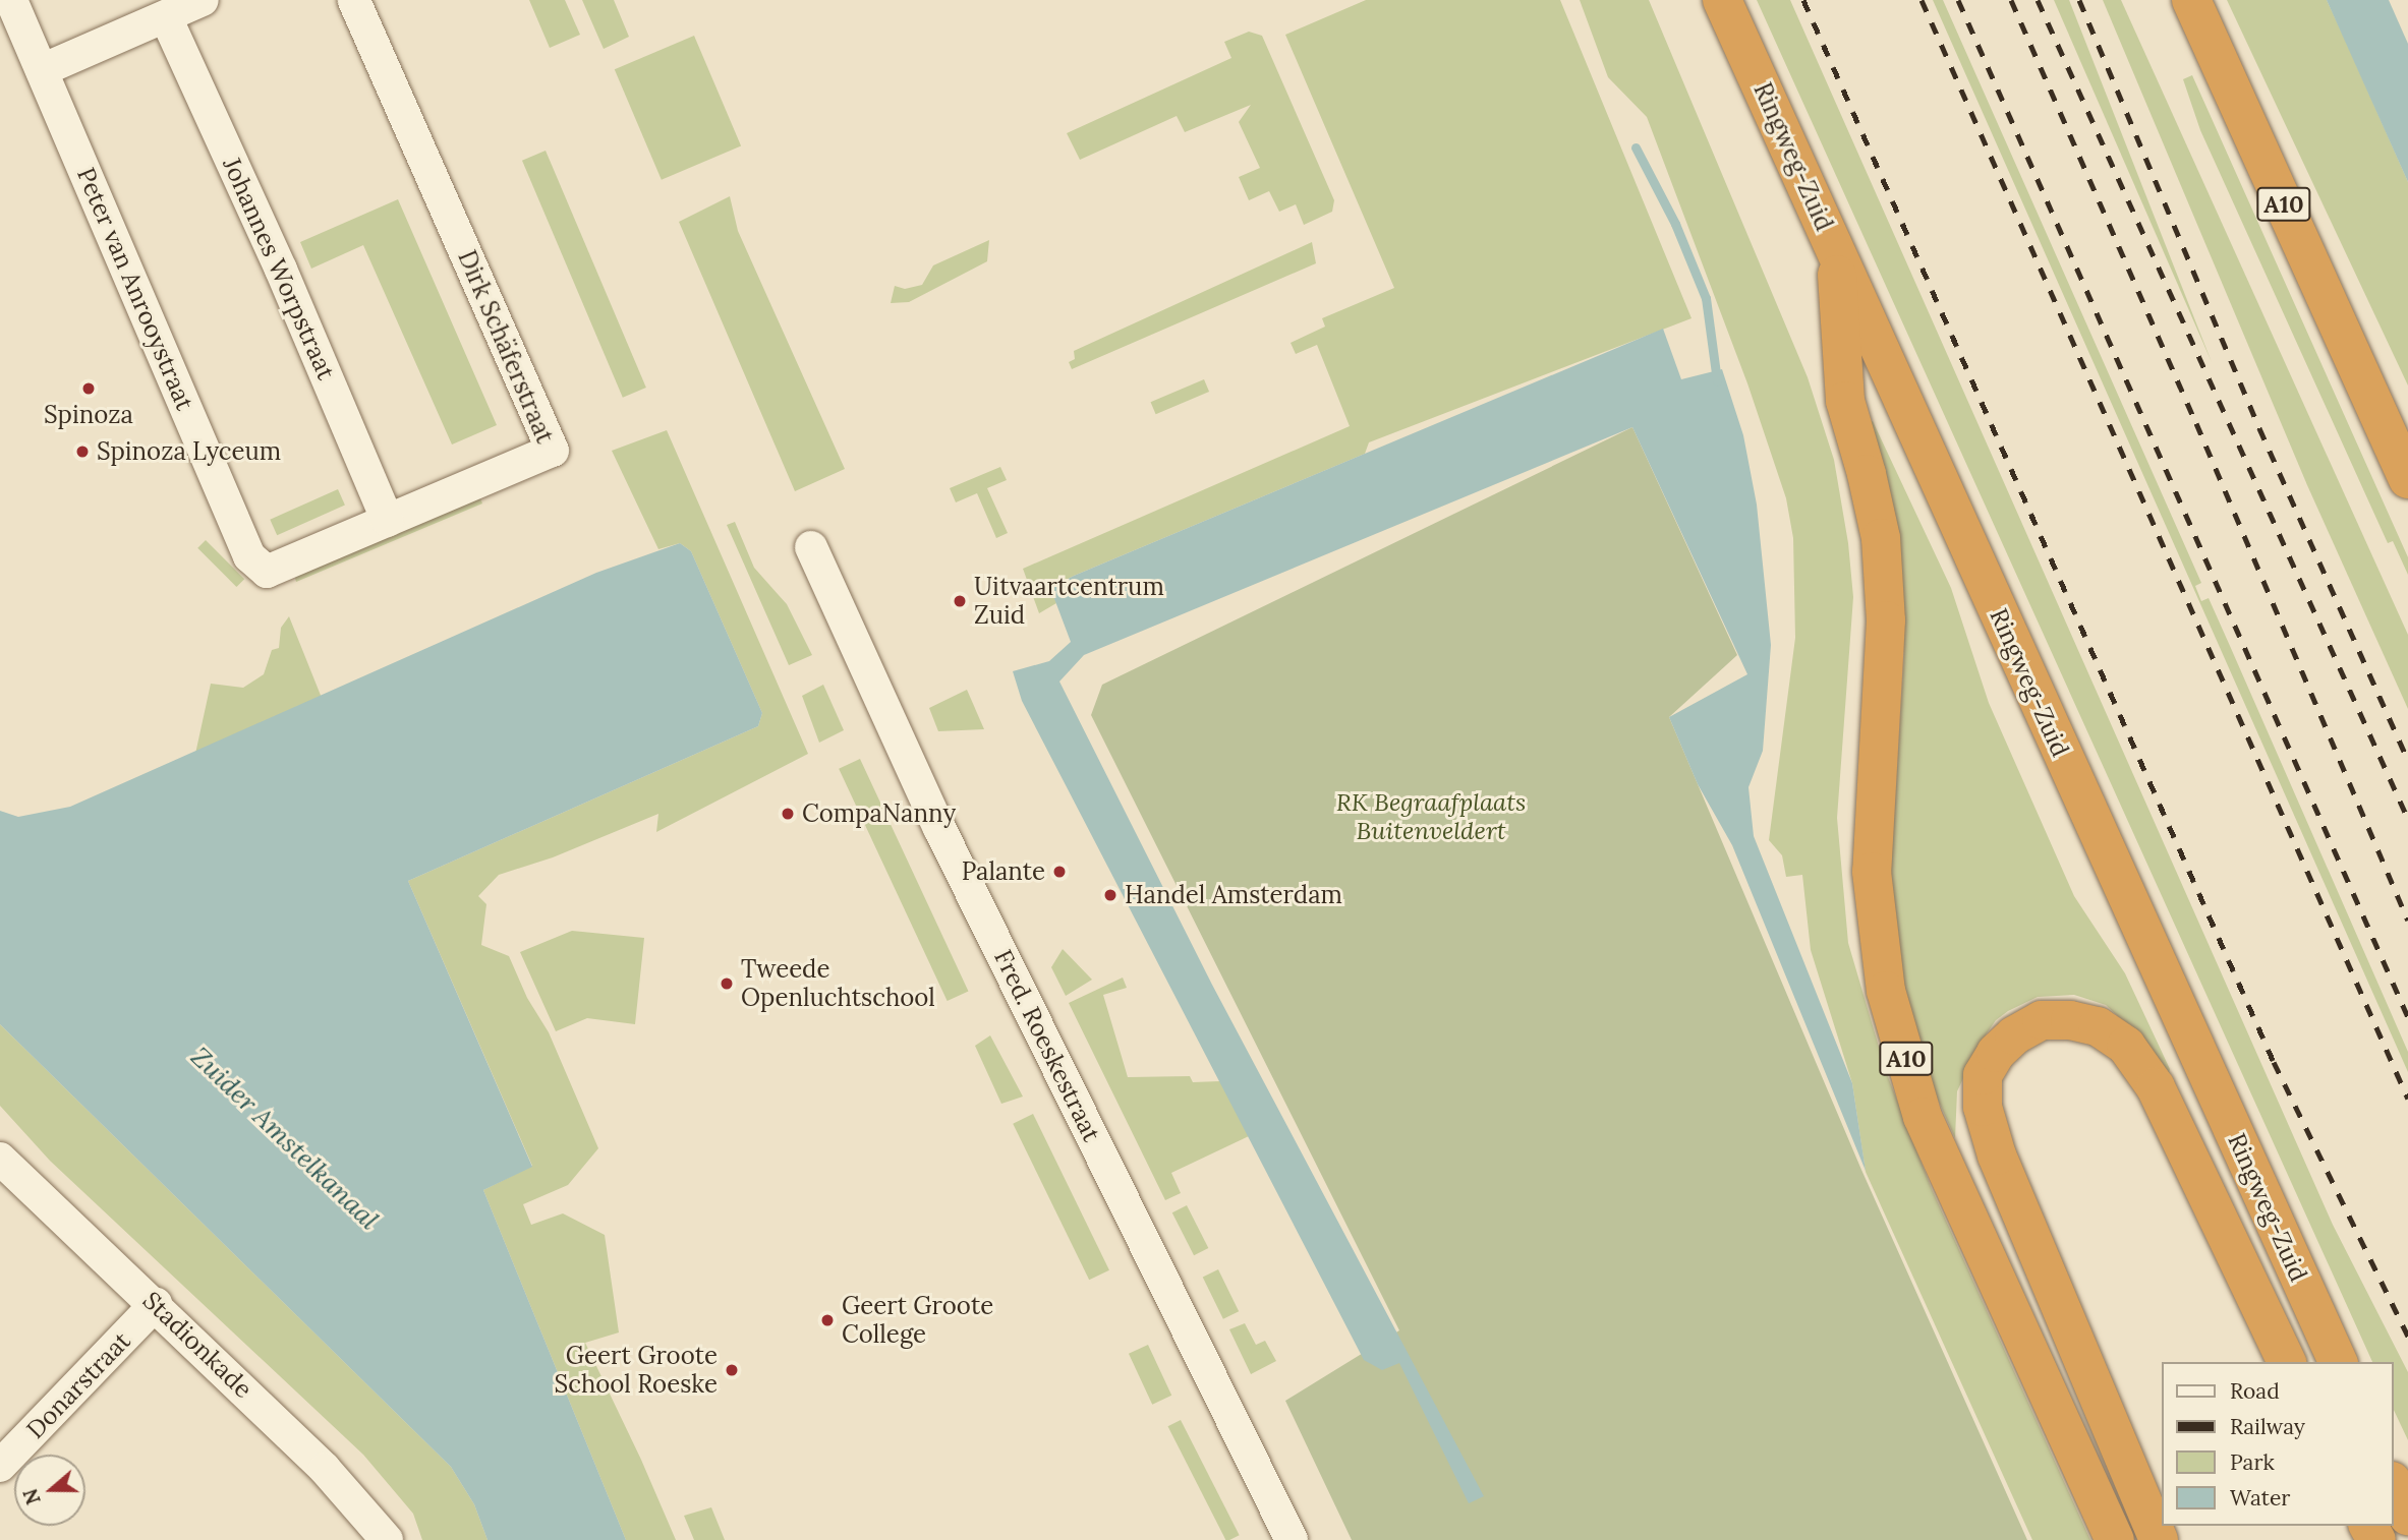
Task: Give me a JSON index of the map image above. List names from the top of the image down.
{
  "streets": {
    "highway": ["Ringweg-Zuid", "A10"],
    "street": [
      "Johannes Worpstraat",
      "Peter van Anrooystraat",
      "Dirk Schäferstraat",
      "Fred. Roeskestraat",
      "Stadionkade",
      "Donarstraat"
    ]
  },
  "crossings": [
    ["Ringweg-Zuid", "A10"],
    ["Johannes Worpstraat", "Dirk Schäferstraat"],
    ["Peter van Anrooystraat", "Dirk Schäferstraat"],
    ["Stadionkade", "Donarstraat"]
  ],
  "water": ["Zuider Amstelkanaal"],
  "parks": ["RK Begraafplaats Buitenveldert"],
  "places": [
    "Spinoza",
    "Spinoza Lyceum",
    "Uitvaartcentrum Zuid",
    "CompaNanny",
    "Palante",
    "Handel Amsterdam",
    "Tweede Openluchtschool",
    "Geert Groote College",
    "Geert Groote School Roeske"
  ],
  "legend": [
    "Road",
    "Railway",
    "Park",
    "Water"
  ],
  "north": "left"
}
